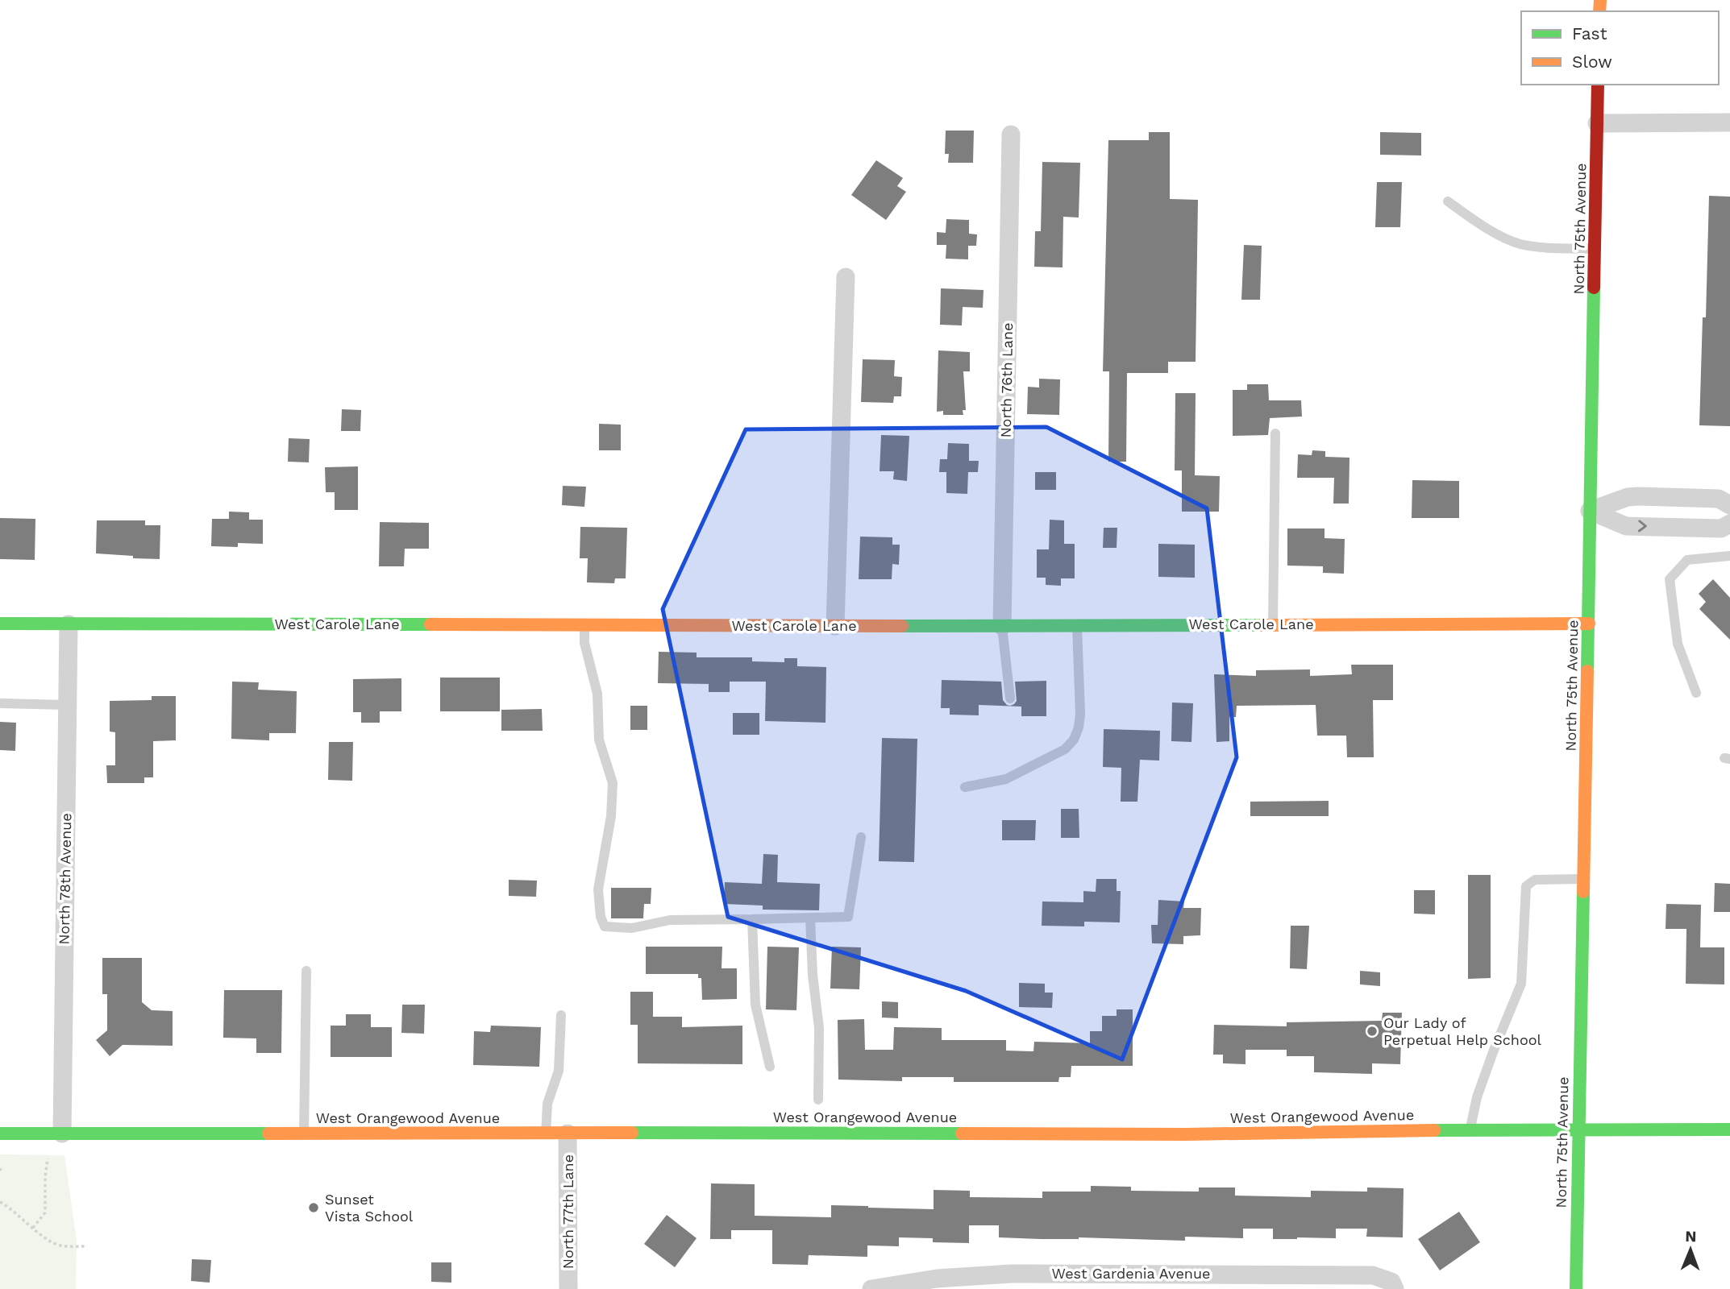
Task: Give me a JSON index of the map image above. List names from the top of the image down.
{
  "streets": {
    "street": [
      "North 75th Avenue",
      "North 76th Lane",
      "West Carole Lane",
      "North 78th Avenue",
      "West Orangewood Avenue",
      "North 77th Lane",
      "West Gardenia Avenue"
    ]
  },
  "crossings": [
    ["North 75th Avenue", "West Carole Lane"],
    ["North 75th Avenue", "West Orangewood Avenue"],
    ["North 76th Lane", "West Carole Lane"],
    ["West Carole Lane", "North 78th Avenue"],
    ["North 78th Avenue", "West Orangewood Avenue"],
    ["West Orangewood Avenue", "North 77th Lane"]
  ],
  "places": ["Our Lady of Perpetual Help School", "Sunset Vista School"],
  "legend": ["Fast", "Slow"],
  "north": "top"
}
